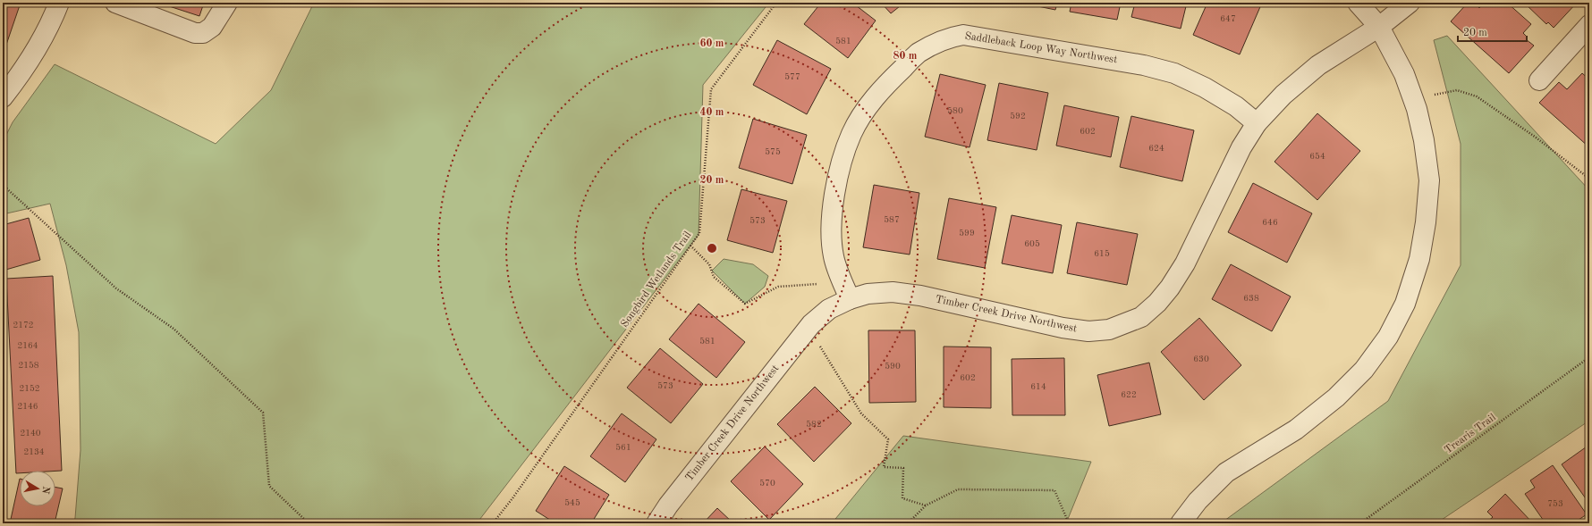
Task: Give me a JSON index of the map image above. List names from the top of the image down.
{
  "streets": {
    "street": ["Saddleback Loop Way Northwest", "Timber Creek Drive Northwest"],
    "path": ["Songbird Wetlands Trail", "Trearis Trail"]
  },
  "crossings": [
    ["Saddleback Loop Way Northwest", "Timber Creek Drive Northwest"]
  ],
  "house_numbers": [
    "647",
    "581",
    "577",
    "580",
    "592",
    "602",
    "624",
    "575",
    "654",
    "587",
    "573",
    "646",
    "599",
    "605",
    "615",
    "638",
    "2172",
    "581",
    "2164",
    "630",
    "2158",
    "590",
    "602",
    "573",
    "614",
    "2152",
    "622",
    "2146",
    "582",
    "2140",
    "561",
    "2134",
    "570",
    "545",
    "753"
  ],
  "scale_bar": "20 m",
  "north": "right",
  "rings": [
    "60 m",
    "80 m",
    "40 m",
    "20 m"
  ]
}
